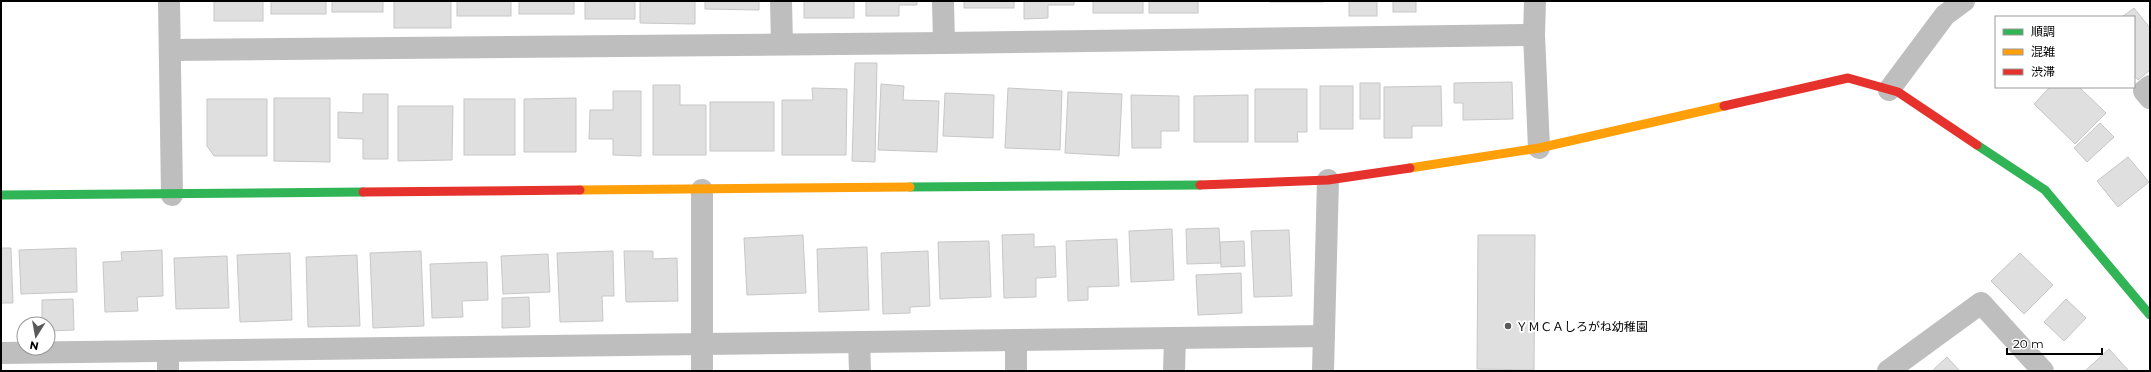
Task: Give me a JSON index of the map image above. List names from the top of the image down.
{
  "places": ["ＹＭＣＡしろがね幼稚園"],
  "legend": ["順調", "混雑", "渋滞"],
  "scale_bar": "20 m",
  "north": "bottom"
}
